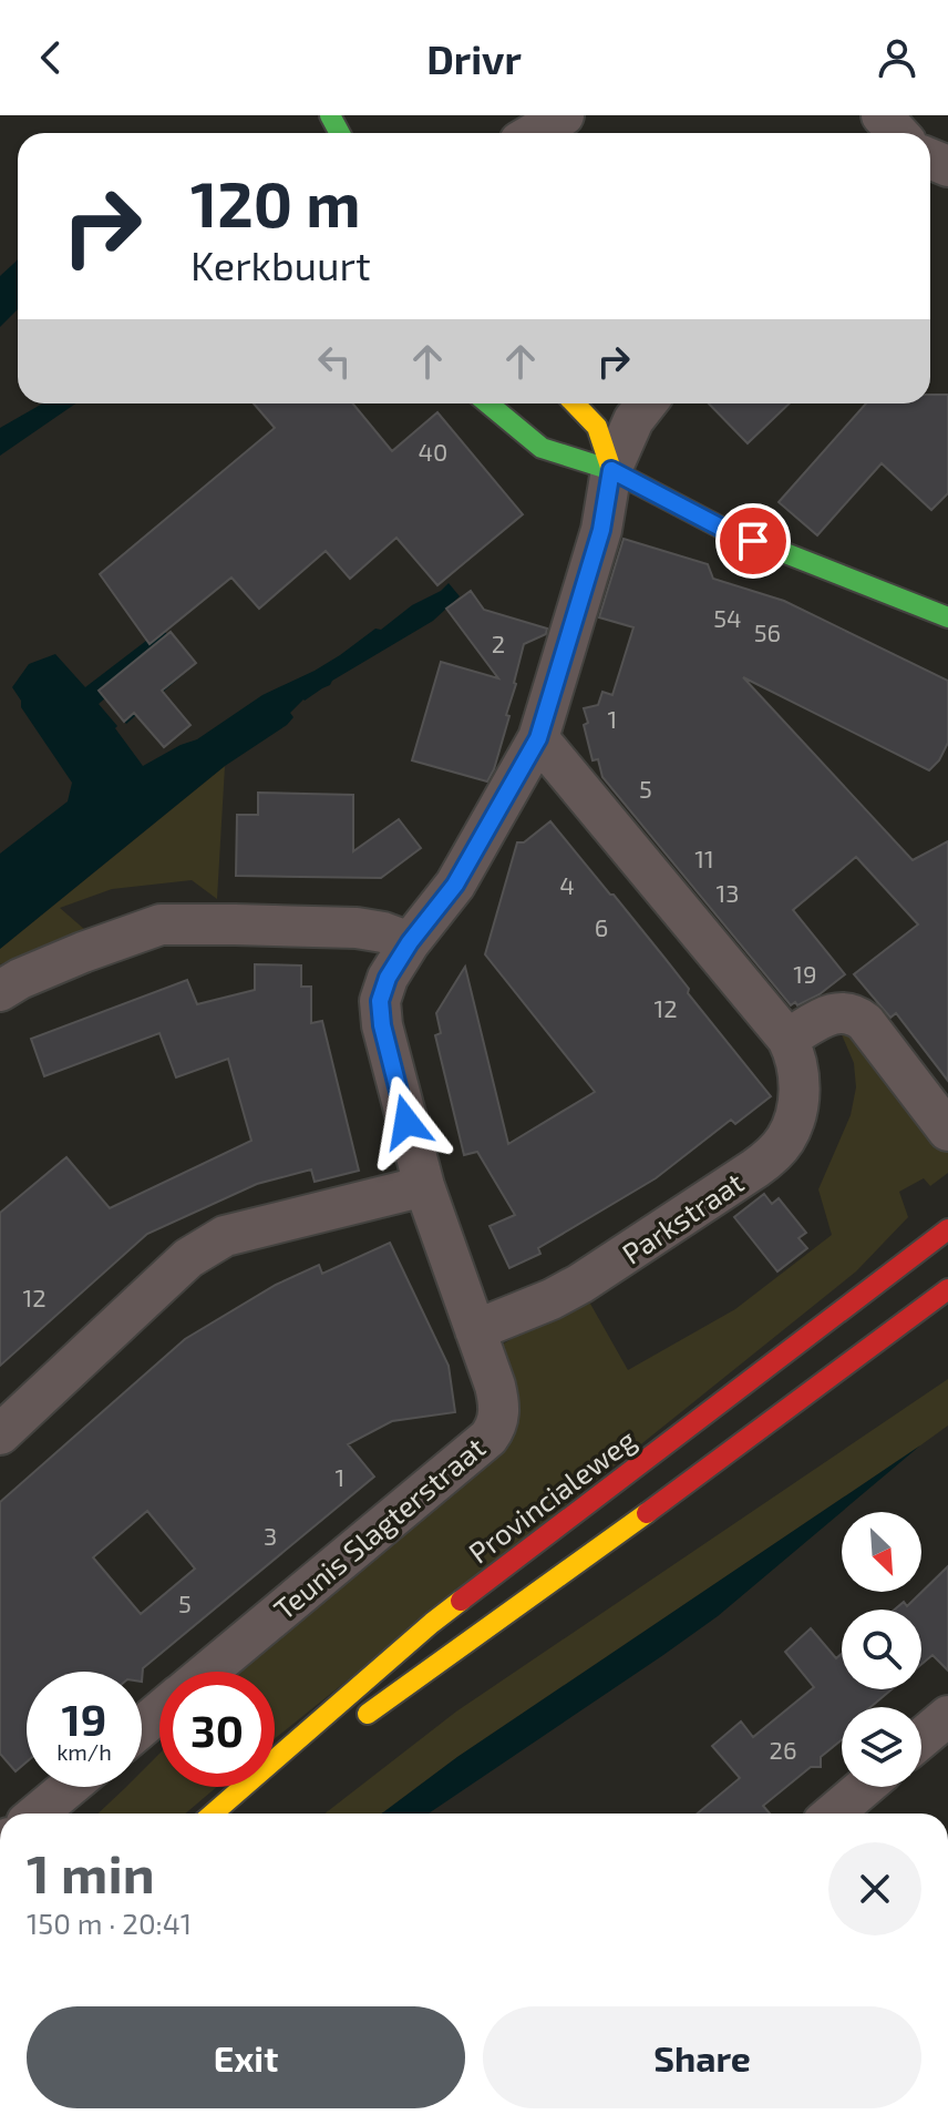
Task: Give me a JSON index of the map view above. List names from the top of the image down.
{
  "streets": {
    "main road": ["Provincialeweg"],
    "street": ["Parkstraat", "Teunis Slagterstraat"]
  },
  "crossings": [
    ["Parkstraat", "Teunis Slagterstraat"]
  ],
  "house_numbers": [
    "40",
    "54",
    "56",
    "2",
    "1",
    "5",
    "11",
    "4",
    "13",
    "6",
    "19",
    "12",
    "12",
    "1",
    "3",
    "5",
    "26"
  ],
  "north": "bottom right",
  "page": {
    "header": "Drivr",
    "turn": ["120 m", "Kerkbuurt"],
    "speed": "19 km/h",
    "limit": "30",
    "heading": ["1 min", "150 m · 20:41"],
    "buttons": ["Exit", "Share"]
  }
}
